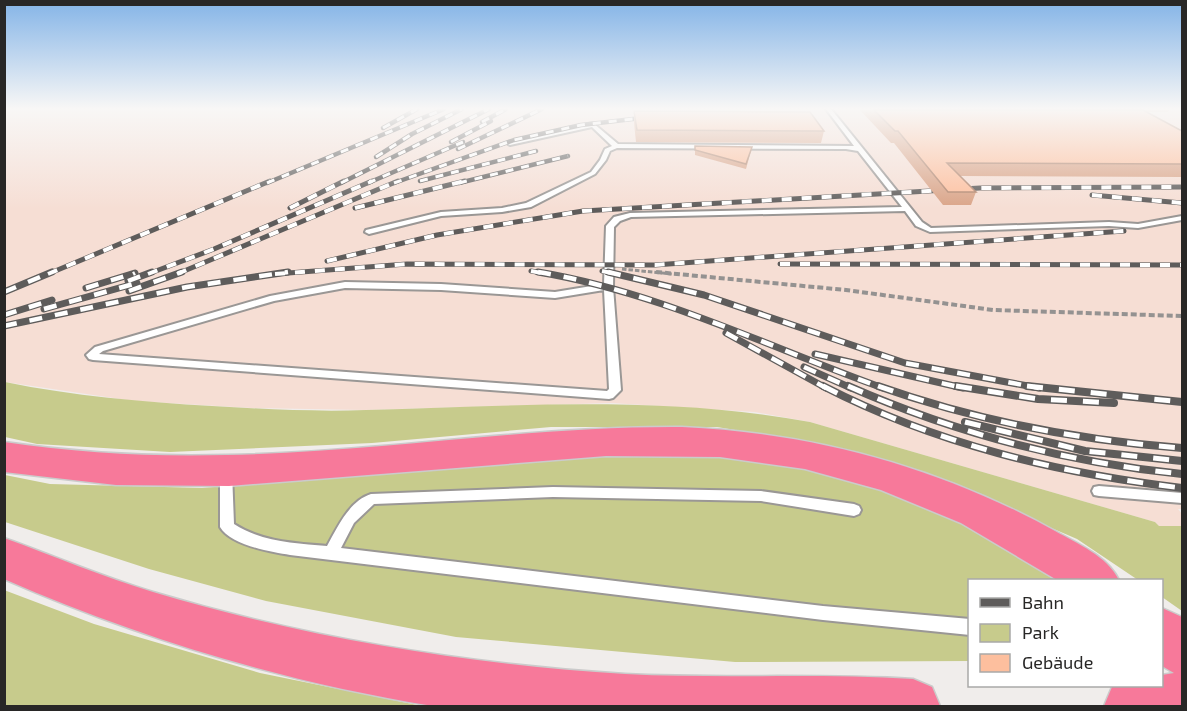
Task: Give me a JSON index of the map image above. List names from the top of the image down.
{
  "legend": ["Bahn", "Park", "Gebäude"]
}
